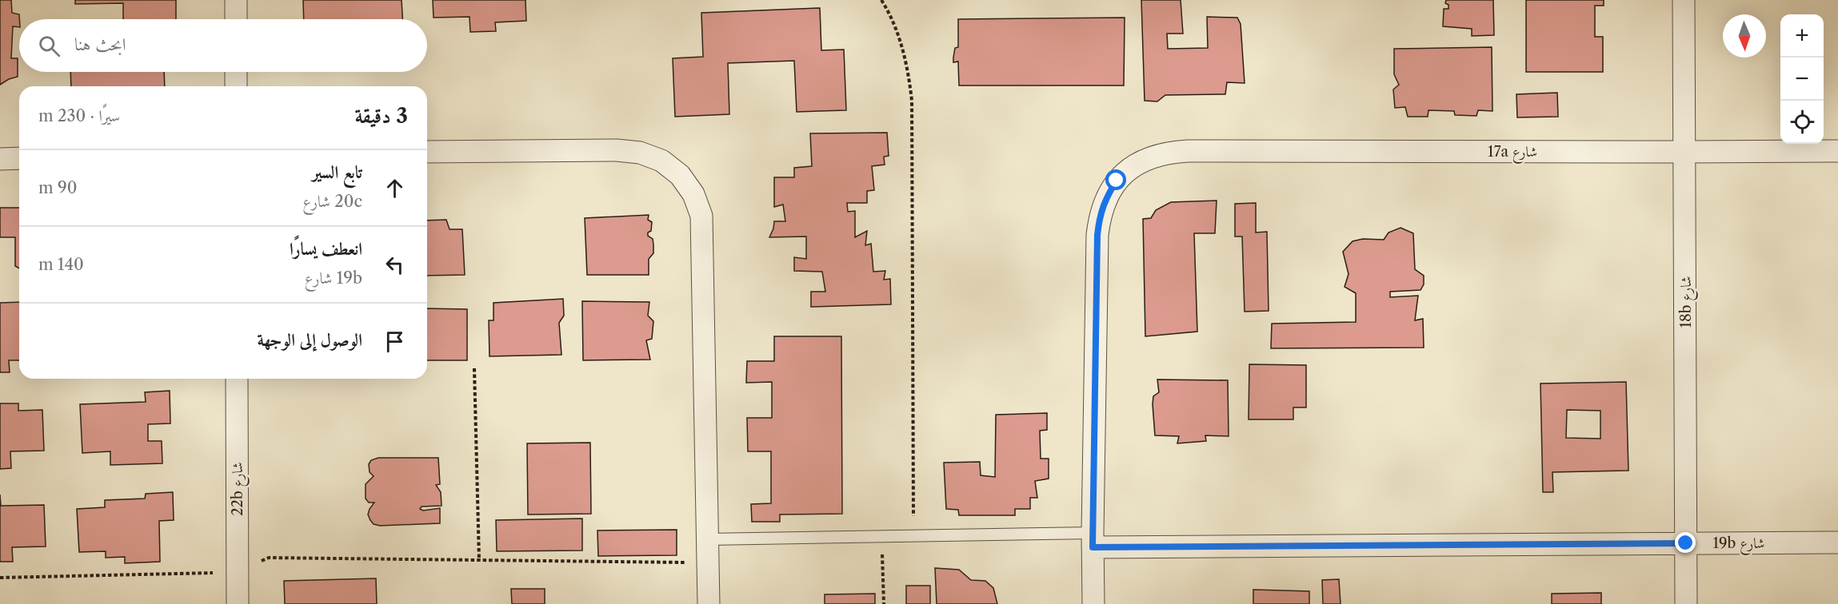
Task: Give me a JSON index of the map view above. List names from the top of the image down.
{
  "streets": {
    "street": [
      "17a شارع",
      "18b شارع",
      "22b شارع",
      "19b شارع"
    ]
  },
  "crossings": [
    ["17a شارع", "18b شارع"],
    ["17a شارع", "19b شارع"],
    ["18b شارع", "19b شارع"]
  ],
  "north": "bottom",
  "page": {
    "map_buttons": ["+", "−"],
    "search": "ابحث هنا",
    "heading": ["3 دقيقة", "سيرًا · 230 m"],
    "list": [
      ["تابع السير", "20c شارع", "90 m"],
      ["انعطف يسارًا", "19b شارع", "140 m"],
      "الوصول إلى الوجهة"
    ]
  }
}
